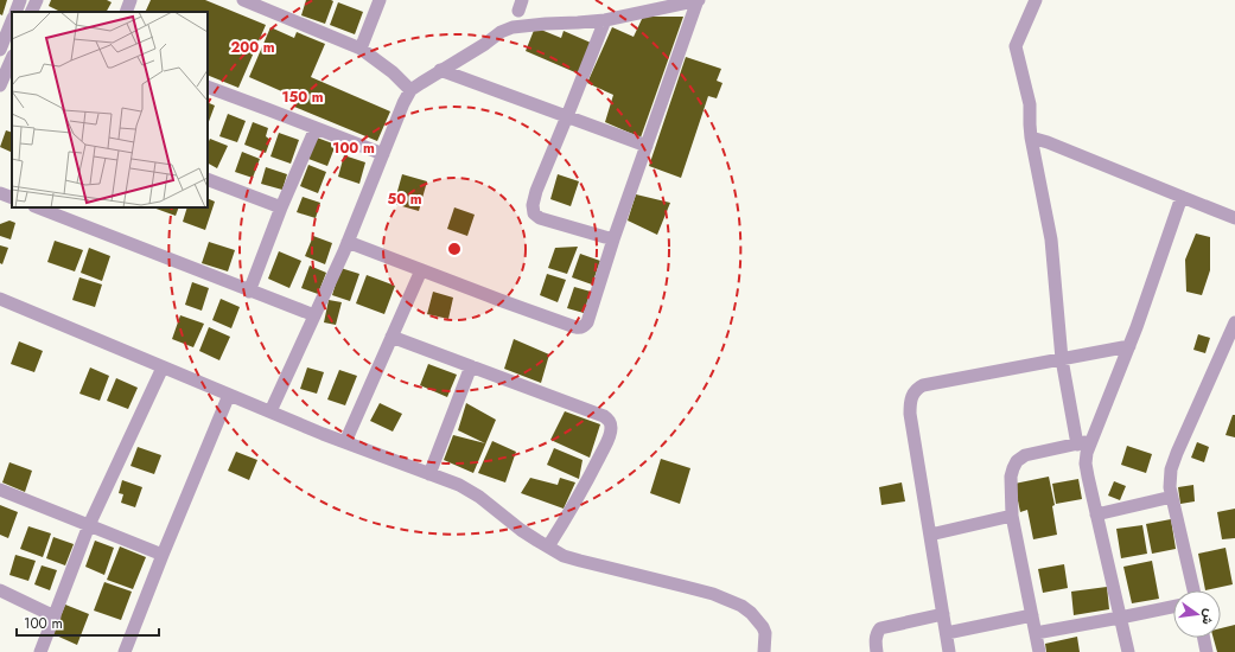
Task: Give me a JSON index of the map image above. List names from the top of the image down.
{
  "scale_bar": "100 m",
  "north": "right",
  "rings": [
    "200 m",
    "150 m",
    "100 m",
    "50 m"
  ]
}
